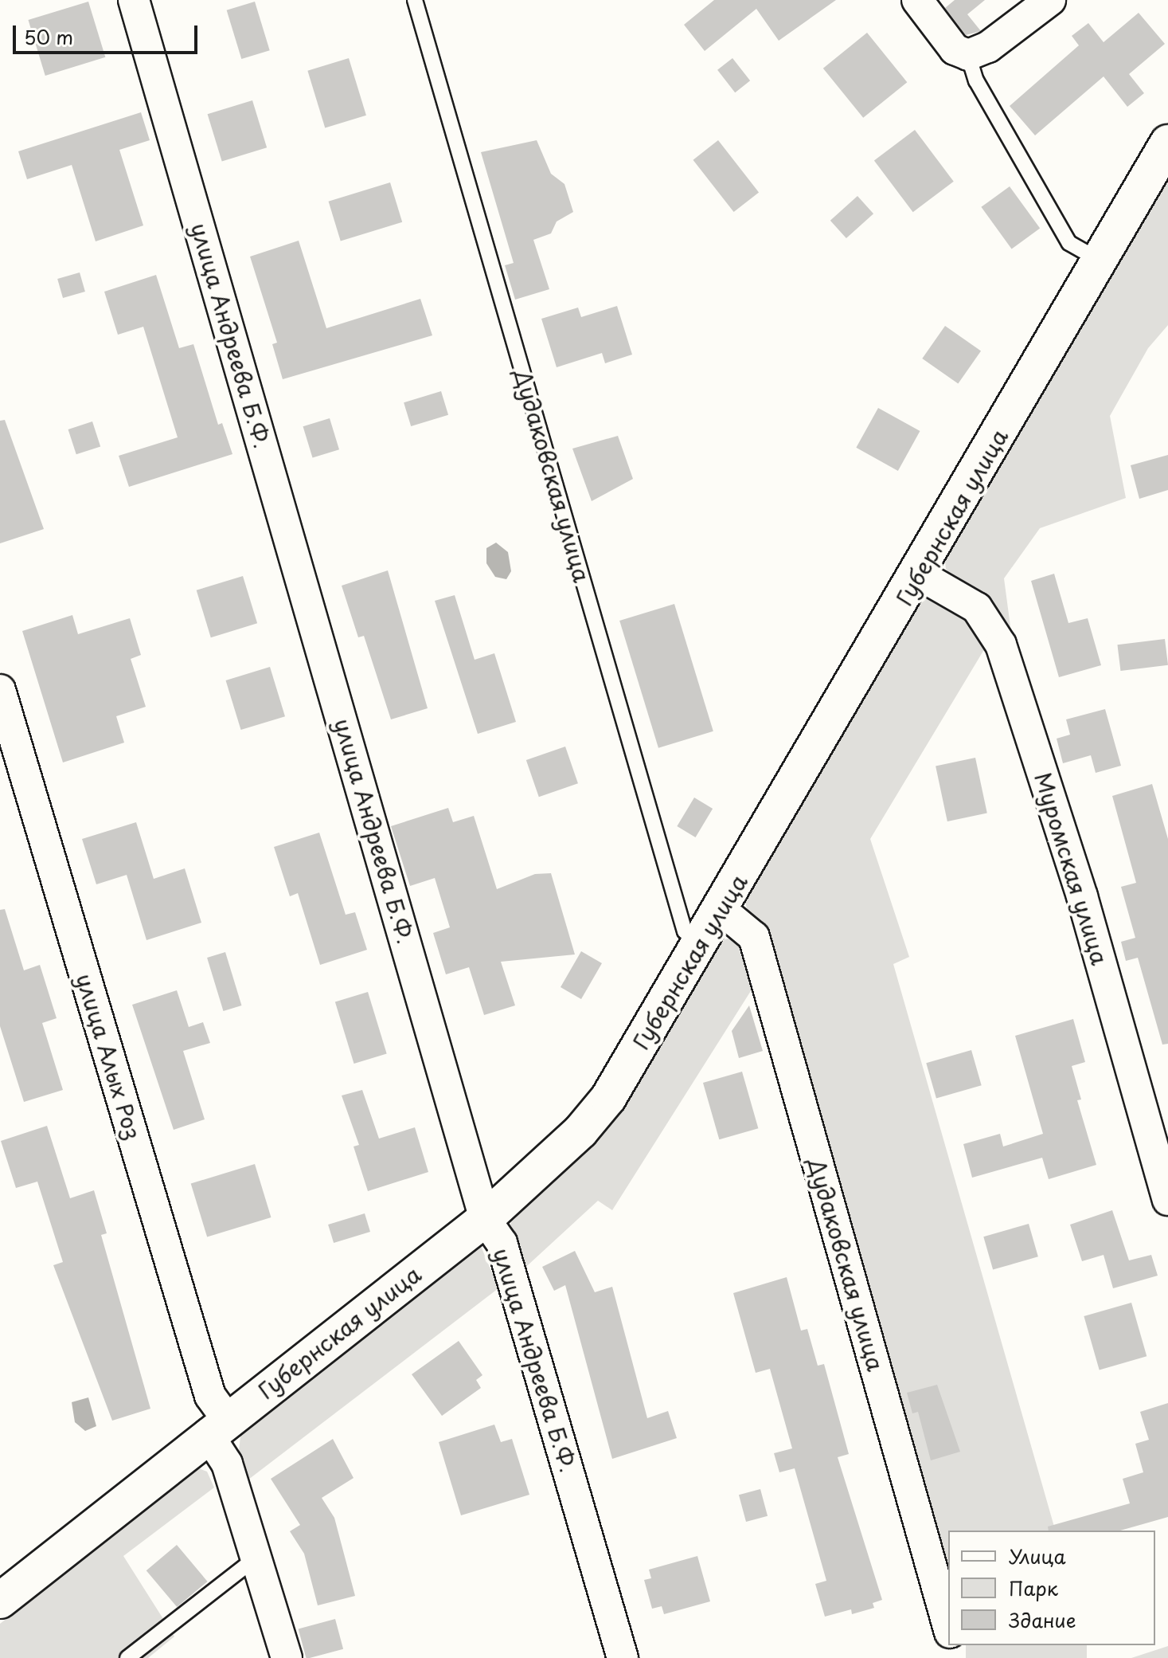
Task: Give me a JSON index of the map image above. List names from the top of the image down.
{
  "streets": {
    "street": [
      "улица Андреева Б.Ф.",
      "Дудаковская улица",
      "Губернская улица",
      "Муромская улица",
      "улица Алых Роз"
    ]
  },
  "crossings": [
    ["улица Андреева Б.Ф.", "Губернская улица"],
    ["Дудаковская улица", "Губернская улица"],
    ["Губернская улица", "Муромская улица"],
    ["Губернская улица", "улица Алых Роз"]
  ],
  "legend": ["Улица", "Парк", "Здание"],
  "scale_bar": "50 m"
}
